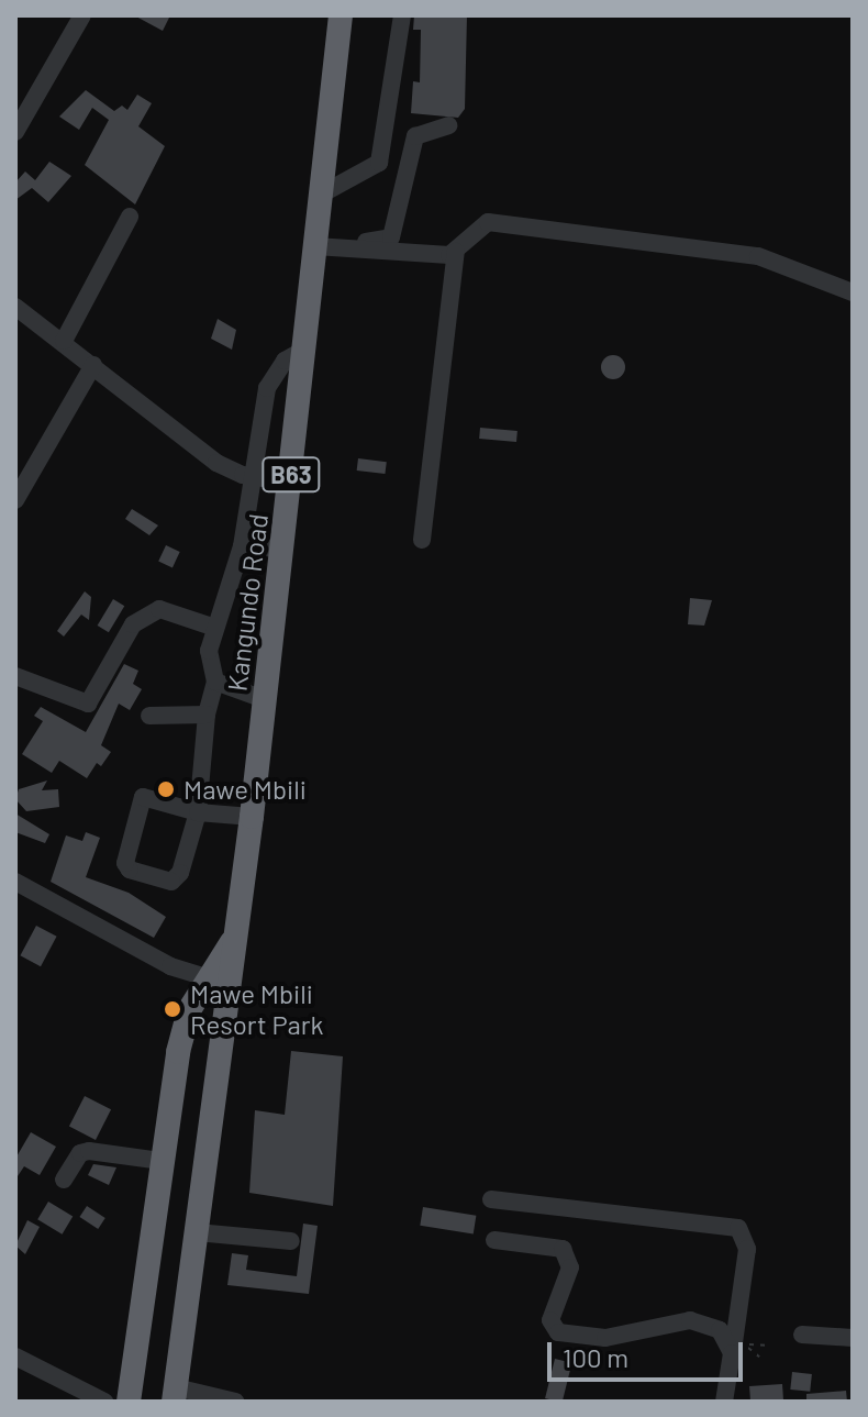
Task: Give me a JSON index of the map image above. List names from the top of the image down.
{
  "streets": {
    "highway": ["B63", "Kangundo Road"]
  },
  "places": ["Mawe Mbili", "Mawe Mbili Resort Park"],
  "scale_bar": "100 m"
}
